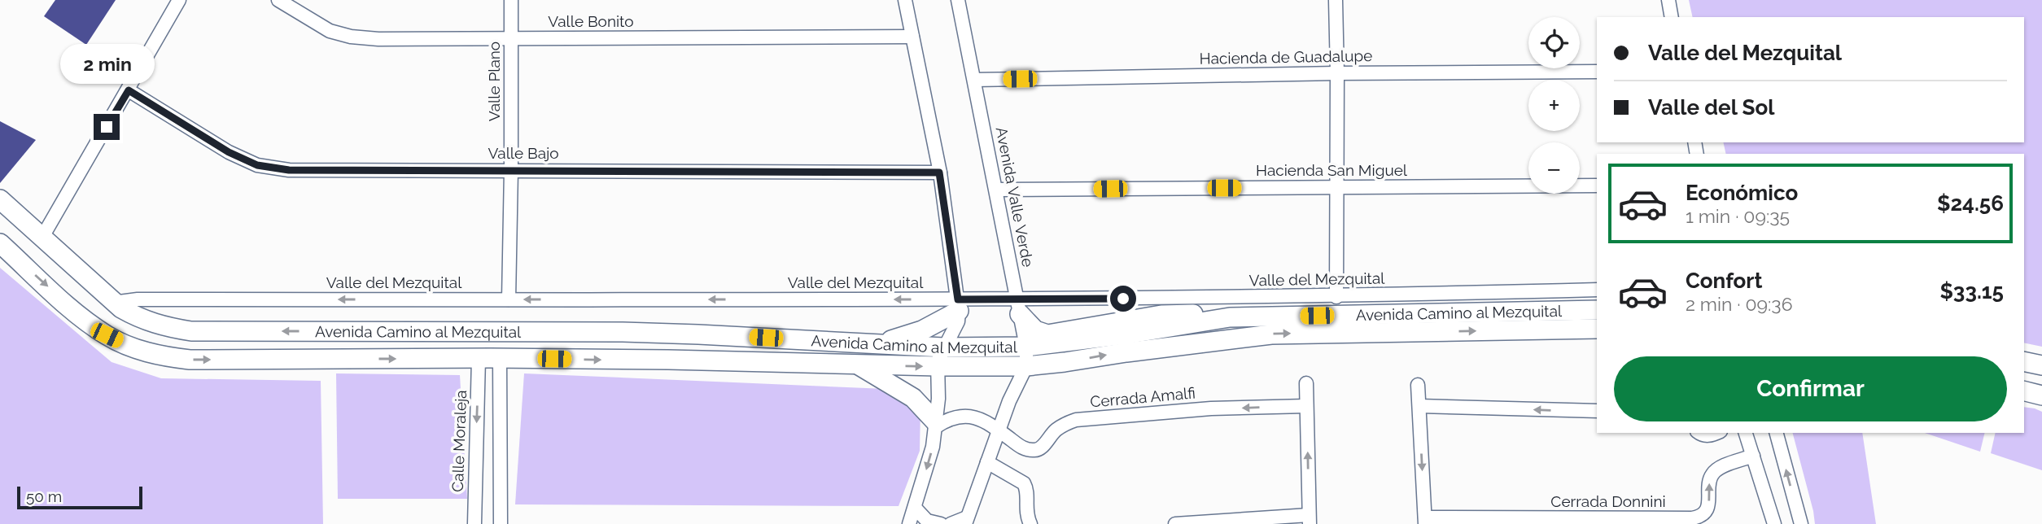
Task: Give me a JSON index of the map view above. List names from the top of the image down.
{
  "streets": {
    "main road": ["Avenida Camino al Mezquital"],
    "street": [
      "Valle Bonito",
      "Hacienda de Guadalupe",
      "Valle Plano",
      "Valle Bajo",
      "Hacienda San Miguel",
      "Avenida Valle Verde",
      "Valle del Mezquital",
      "Cerrada Amalfi",
      "Calle Moraleja",
      "Cerrada Donnini"
    ]
  },
  "crossings": [
    ["Valle Bonito", "Valle Plano"],
    ["Hacienda de Guadalupe", "Avenida Valle Verde"],
    ["Valle Plano", "Valle Bajo"],
    ["Valle Plano", "Valle del Mezquital"],
    ["Hacienda San Miguel", "Avenida Valle Verde"],
    ["Avenida Valle Verde", "Valle del Mezquital"],
    ["Avenida Valle Verde", "Avenida Camino al Mezquital"],
    ["Avenida Valle Verde", "Cerrada Amalfi"],
    ["Valle del Mezquital", "Avenida Camino al Mezquital"],
    ["Avenida Camino al Mezquital", "Calle Moraleja"]
  ],
  "one_way": ["Valle del Mezquital"],
  "scale_bar": "50 m",
  "page": {
    "map_buttons": ["+", "−"],
    "banner": ["Valle del Mezquital", "Valle del Sol"],
    "bubble": "2 min",
    "list": [
      {
        "name": "Económico",
        "note": "1 min · 09:35",
        "value": "$24.56"
      },
      {
        "name": "Confort",
        "note": "2 min · 09:36",
        "value": "$33.15"
      }
    ],
    "buttons": "Confirmar",
    "scale": "50 m"
  }
}
